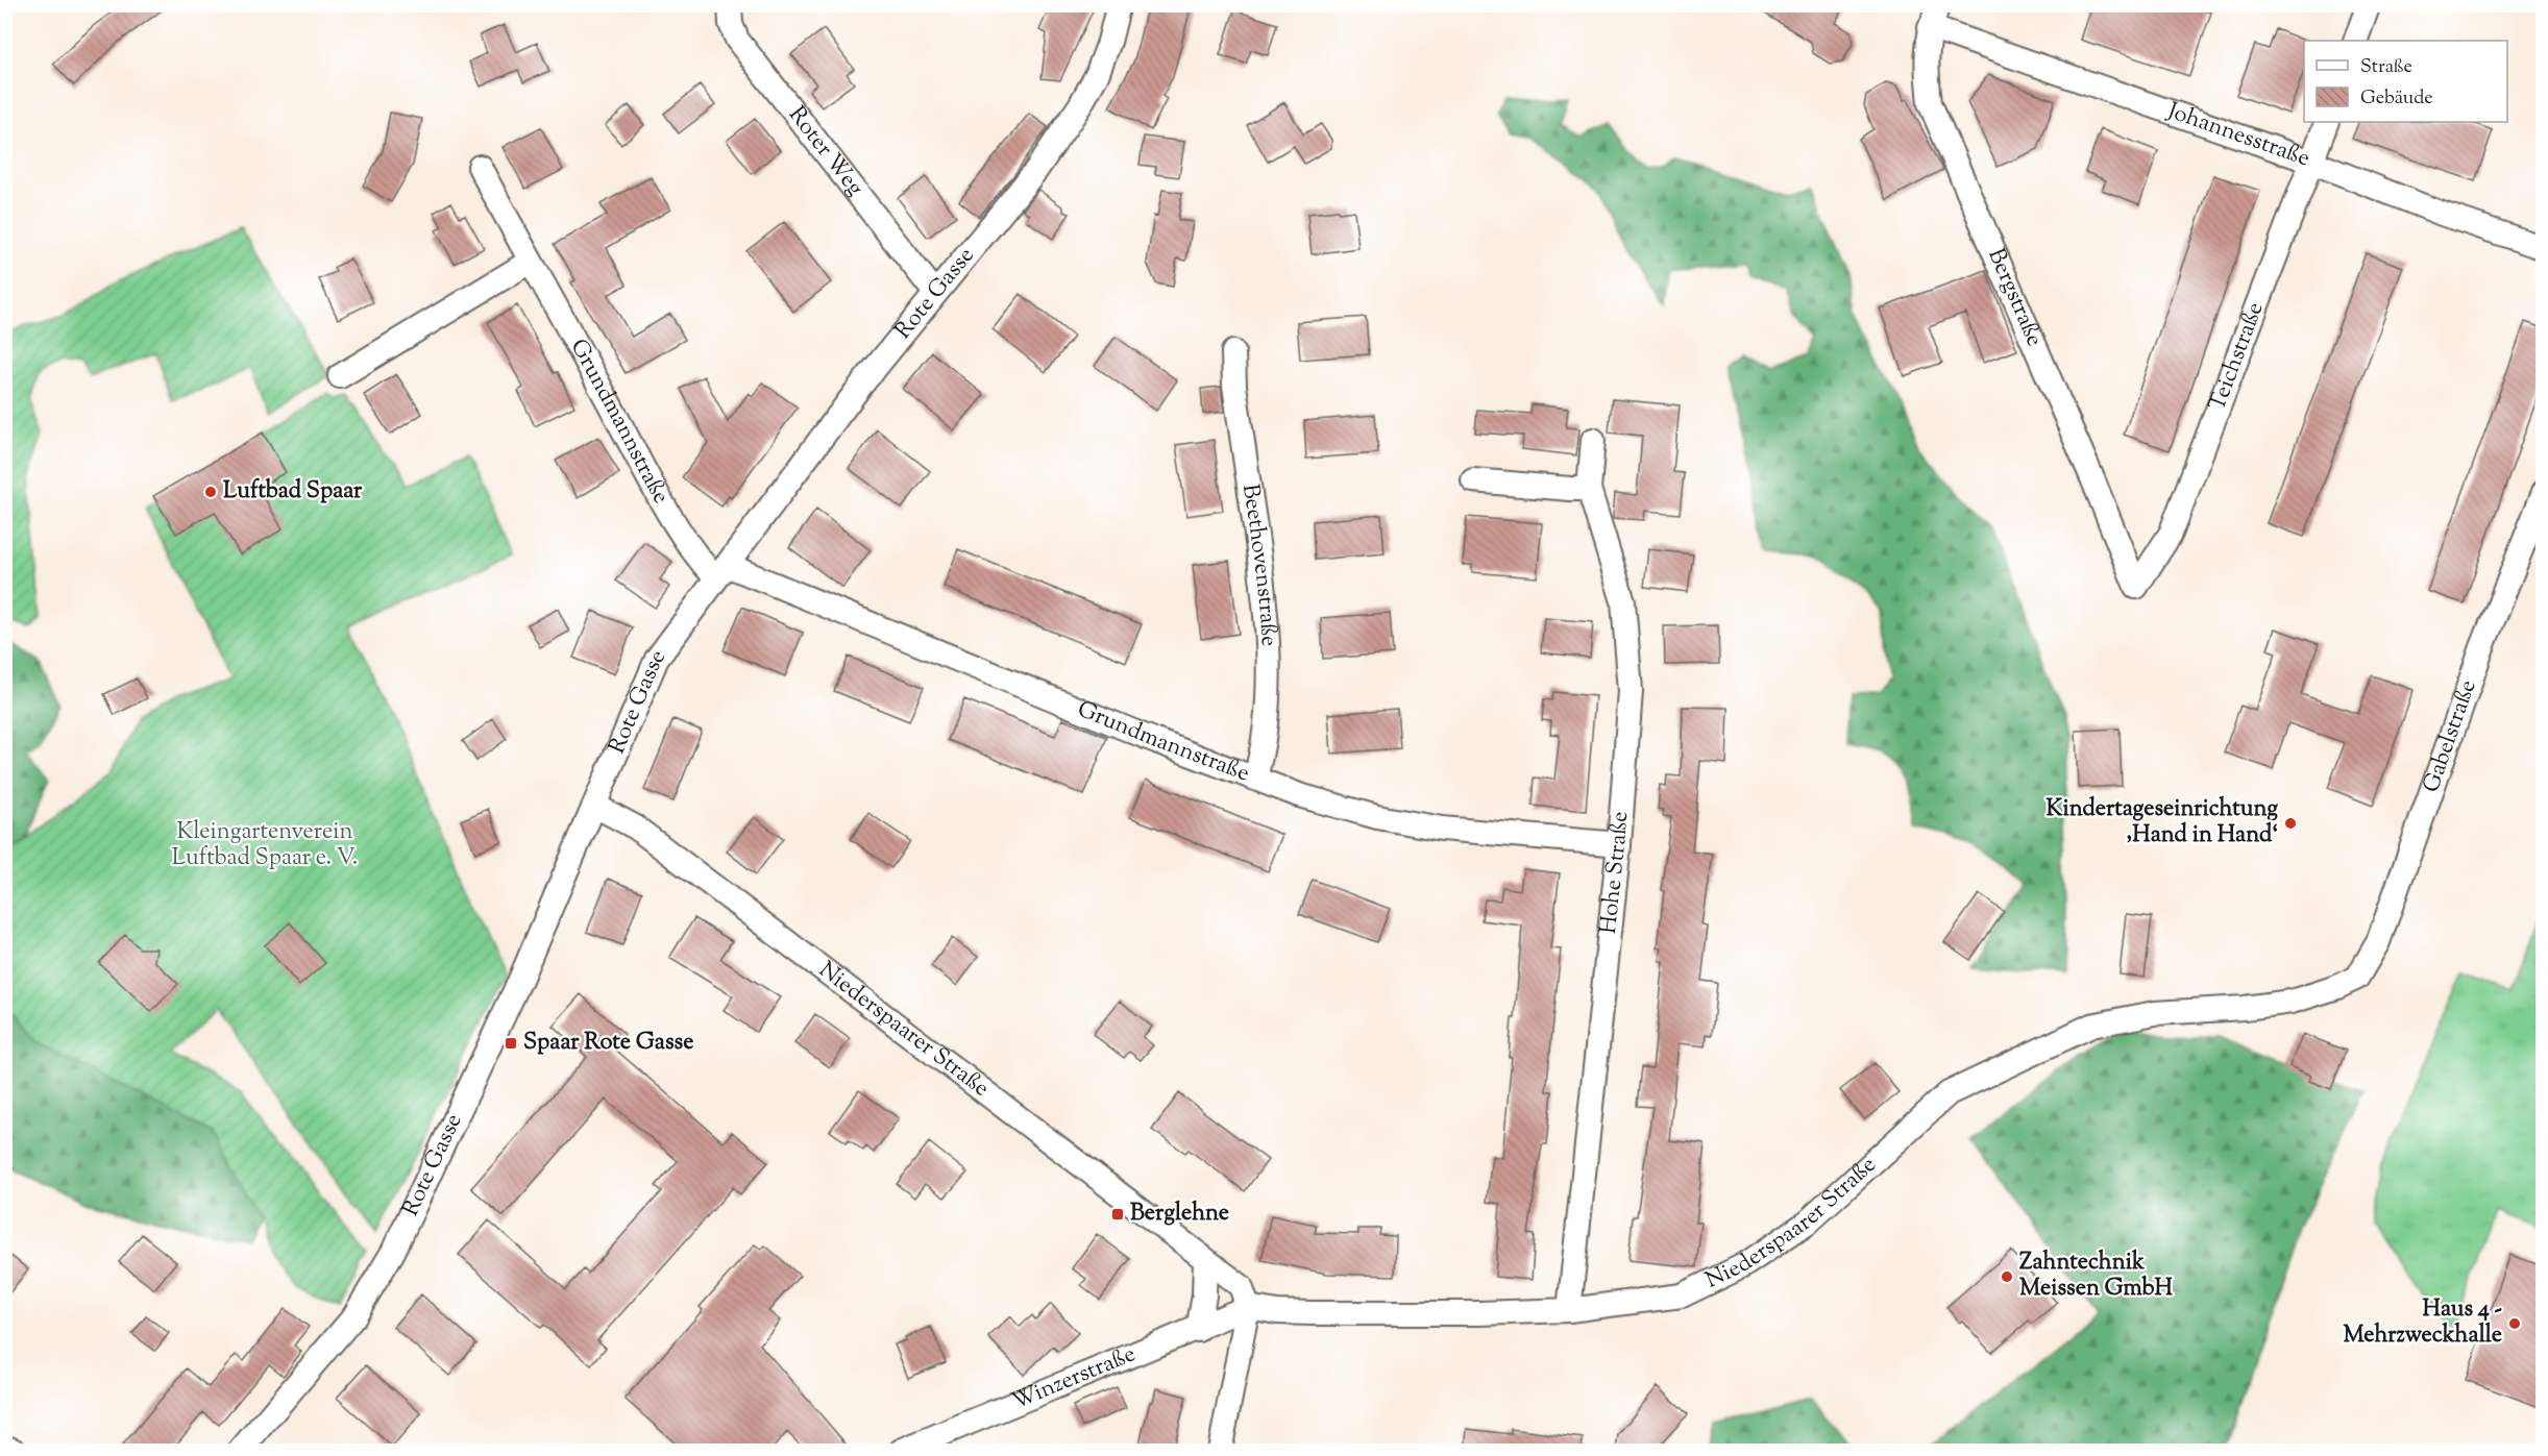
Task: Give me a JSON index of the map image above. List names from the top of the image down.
{
  "streets": {
    "street": [
      "Johannesstraße",
      "Roter Weg",
      "Rote Gasse",
      "Bergstraße",
      "Teichstraße",
      "Grundmannstraße",
      "Beethovenstraße",
      "Gabelstraße",
      "Hohe Straße",
      "Niederspaarer Straße",
      "Winzerstraße"
    ]
  },
  "crossings": [
    ["Johannesstraße", "Bergstraße"],
    ["Johannesstraße", "Teichstraße"],
    ["Roter Weg", "Rote Gasse"],
    ["Rote Gasse", "Grundmannstraße"],
    ["Rote Gasse", "Niederspaarer Straße"],
    ["Bergstraße", "Teichstraße"],
    ["Grundmannstraße", "Beethovenstraße"],
    ["Grundmannstraße", "Hohe Straße"],
    ["Gabelstraße", "Niederspaarer Straße"],
    ["Hohe Straße", "Niederspaarer Straße"],
    ["Niederspaarer Straße", "Winzerstraße"]
  ],
  "parks": ["Kleingartenverein Luftbad Spaar e. V."],
  "places": {
    "other": [
      "Luftbad Spaar",
      "Kindertageseinrichtung ‚Hand in Hand‘",
      "Zahntechnik Meissen GmbH",
      "Haus 4 - Mehrzweckhalle"
    ],
    "transit": ["Spaar Rote Gasse", "Berglehne"]
  },
  "legend": ["Straße", "Gebäude"]
}
